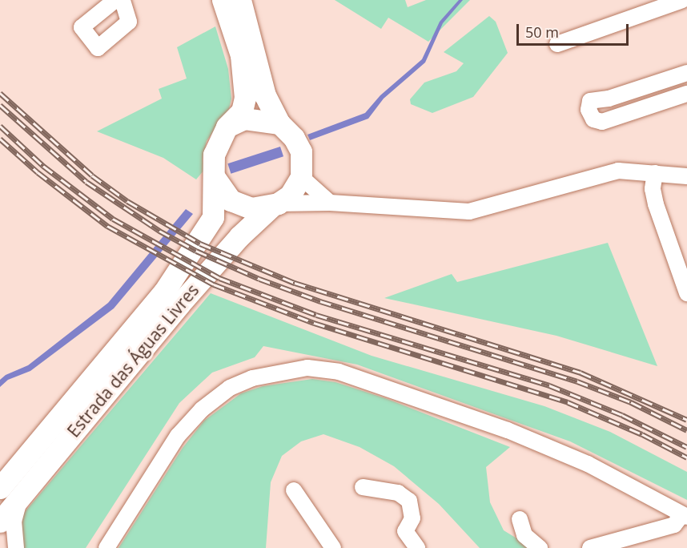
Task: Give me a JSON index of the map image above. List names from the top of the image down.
{
  "streets": {
    "street": ["Estrada das Águas Livres"]
  },
  "scale_bar": "50 m"
}
